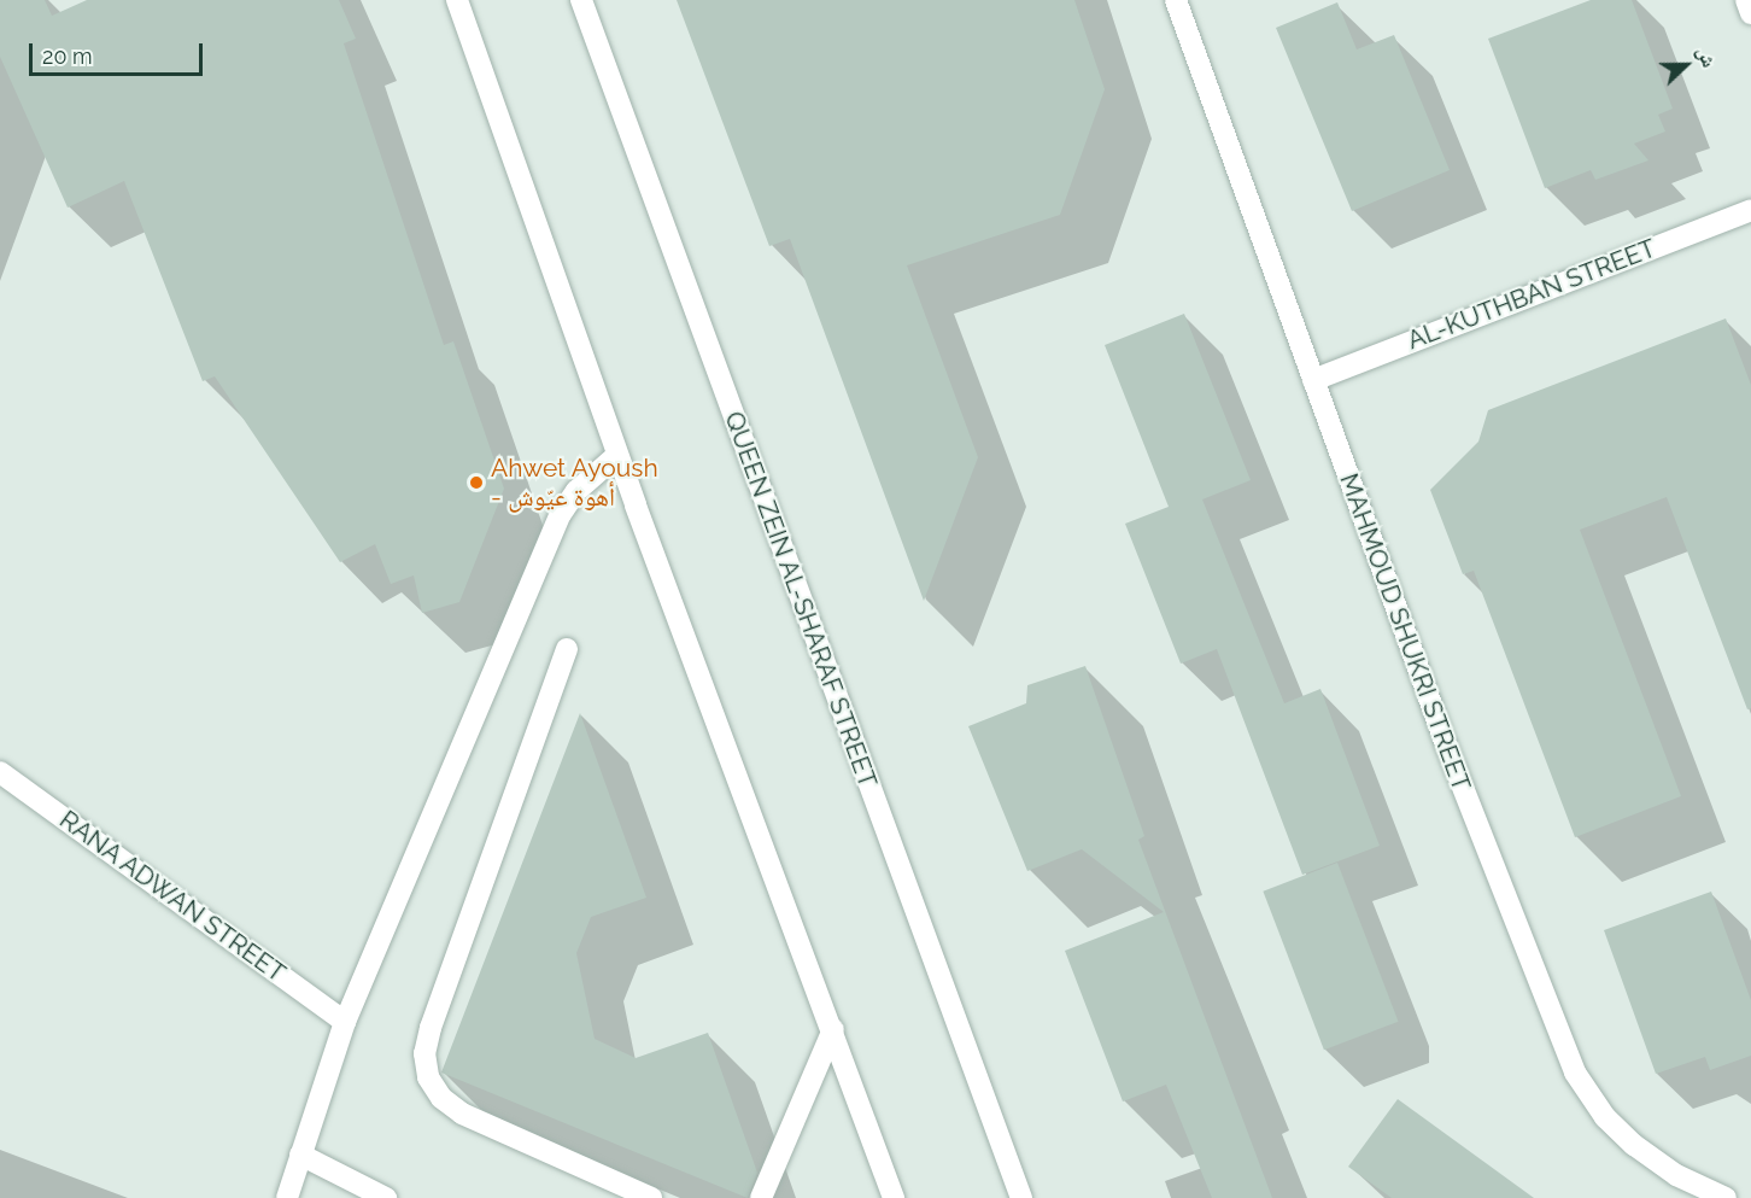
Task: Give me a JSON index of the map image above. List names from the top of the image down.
{
  "streets": {
    "street": [
      "AL-KUTHBAN STREET",
      "QUEEN ZEIN AL-SHARAF STREET",
      "MAHMOUD SHUKRI STREET",
      "RANA ADWAN STREET"
    ]
  },
  "crossings": [
    ["AL-KUTHBAN STREET", "MAHMOUD SHUKRI STREET"]
  ],
  "places": ["Ahwet Ayoush - أهوة عيّوش"],
  "scale_bar": "20 m",
  "north": "right"
}
